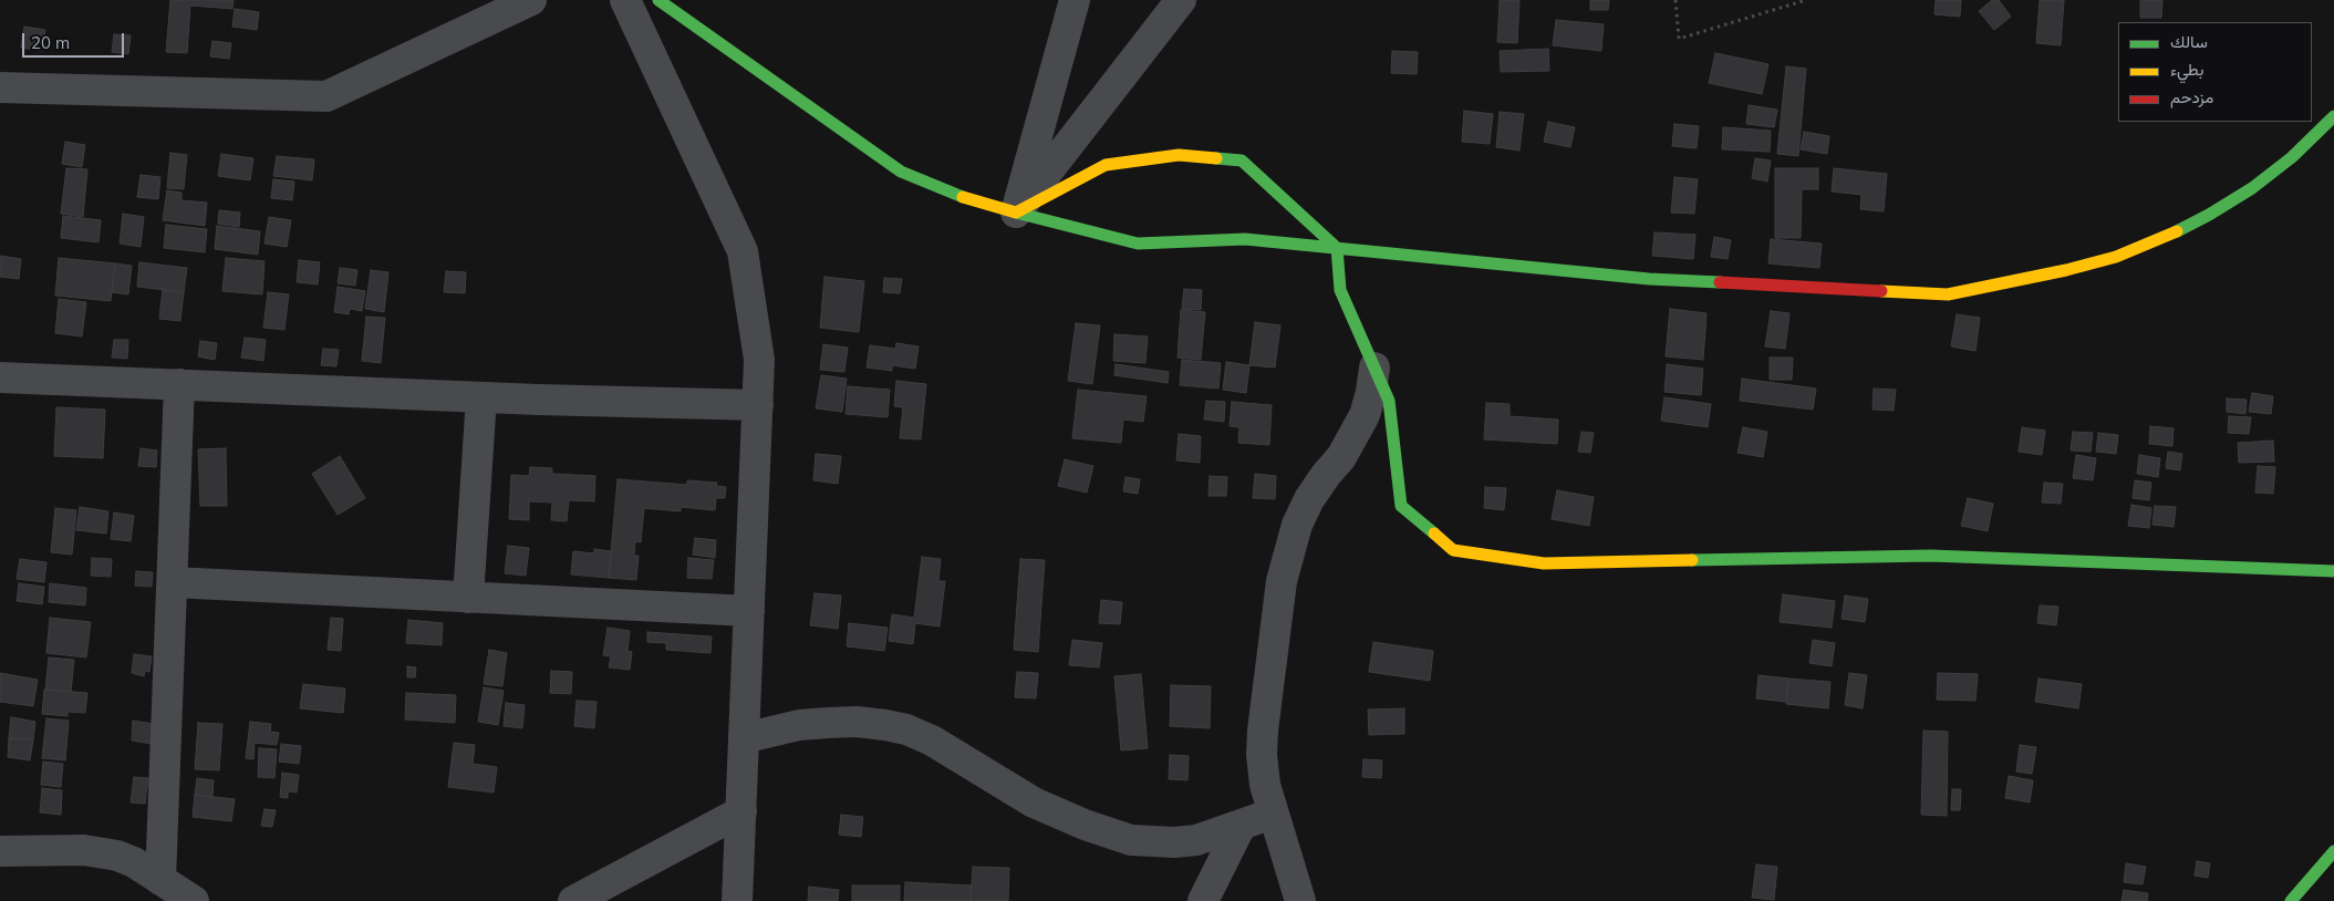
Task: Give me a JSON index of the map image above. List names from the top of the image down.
{
  "legend": ["سالك", "بطيء", "مزدحم"],
  "scale_bar": "20 m"
}
